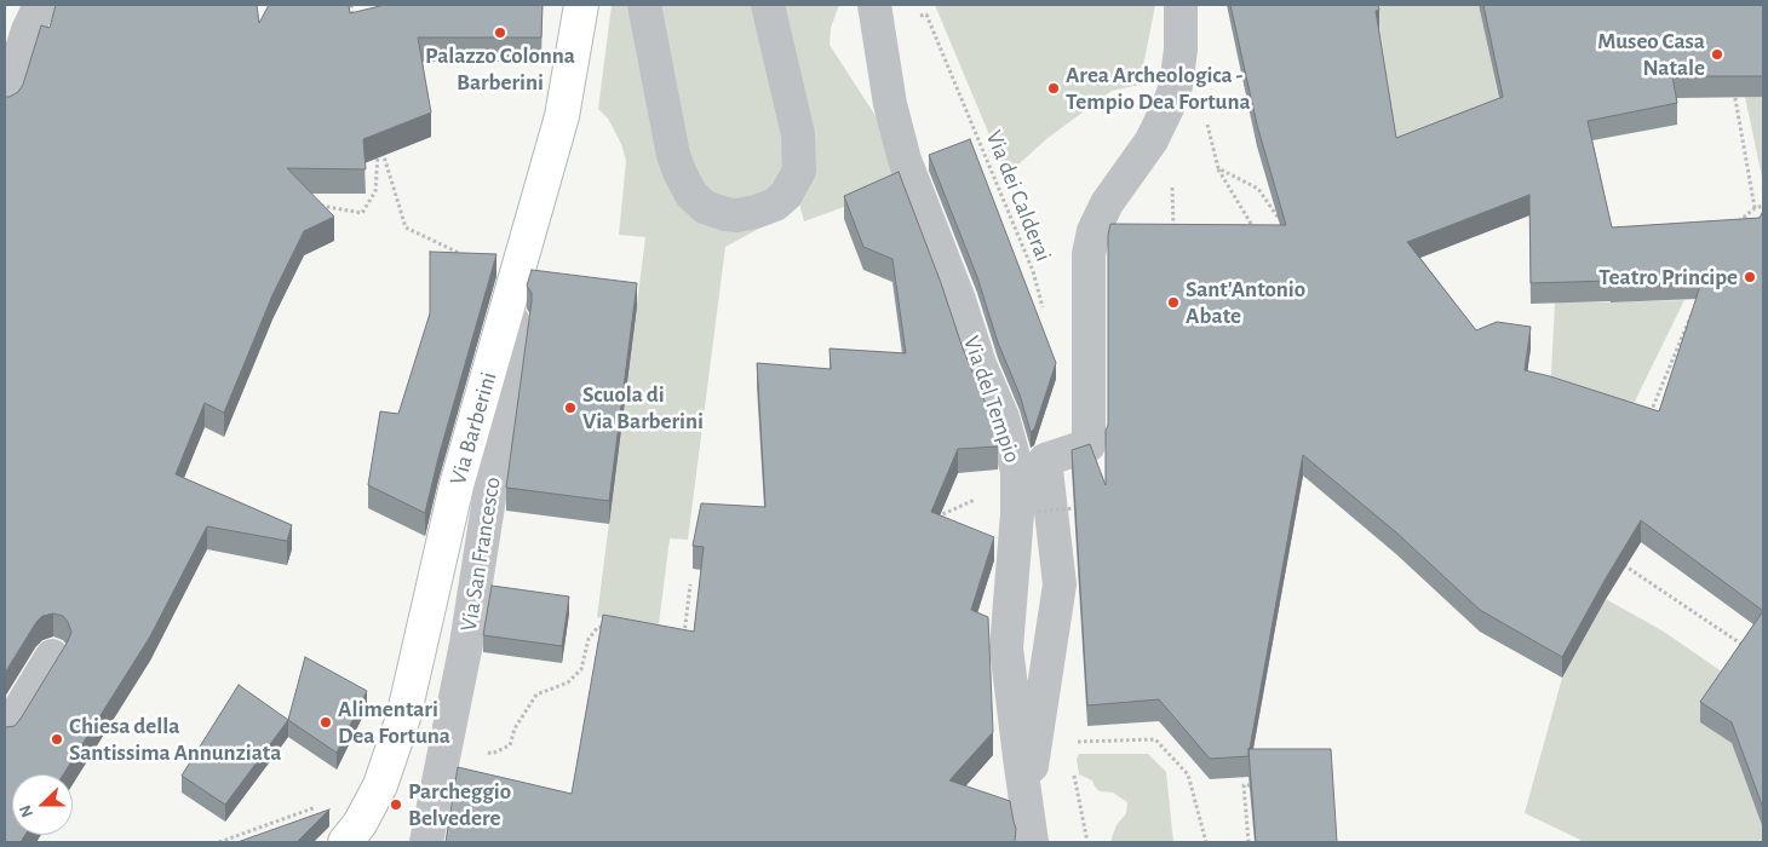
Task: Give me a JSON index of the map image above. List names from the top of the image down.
{
  "streets": {
    "street": ["Via del Tempio", "Via Barberini", "Via San Francesco"],
    "path": ["Via dei Calderai"]
  },
  "crossings": [
    ["Via dei Calderai", "Via del Tempio"],
    ["Via Barberini", "Via San Francesco"]
  ],
  "places": [
    "Palazzo Colonna Barberini",
    "Museo Casa Natale",
    "Area Archeologica - Tempio Dea Fortuna",
    "Teatro Principe",
    "Sant'Antonio Abate",
    "Scuola di Via Barberini",
    "Alimentari Dea Fortuna",
    "Chiesa della Santissima Annunziata",
    "Parcheggio Belvedere"
  ],
  "north": "left"
}
